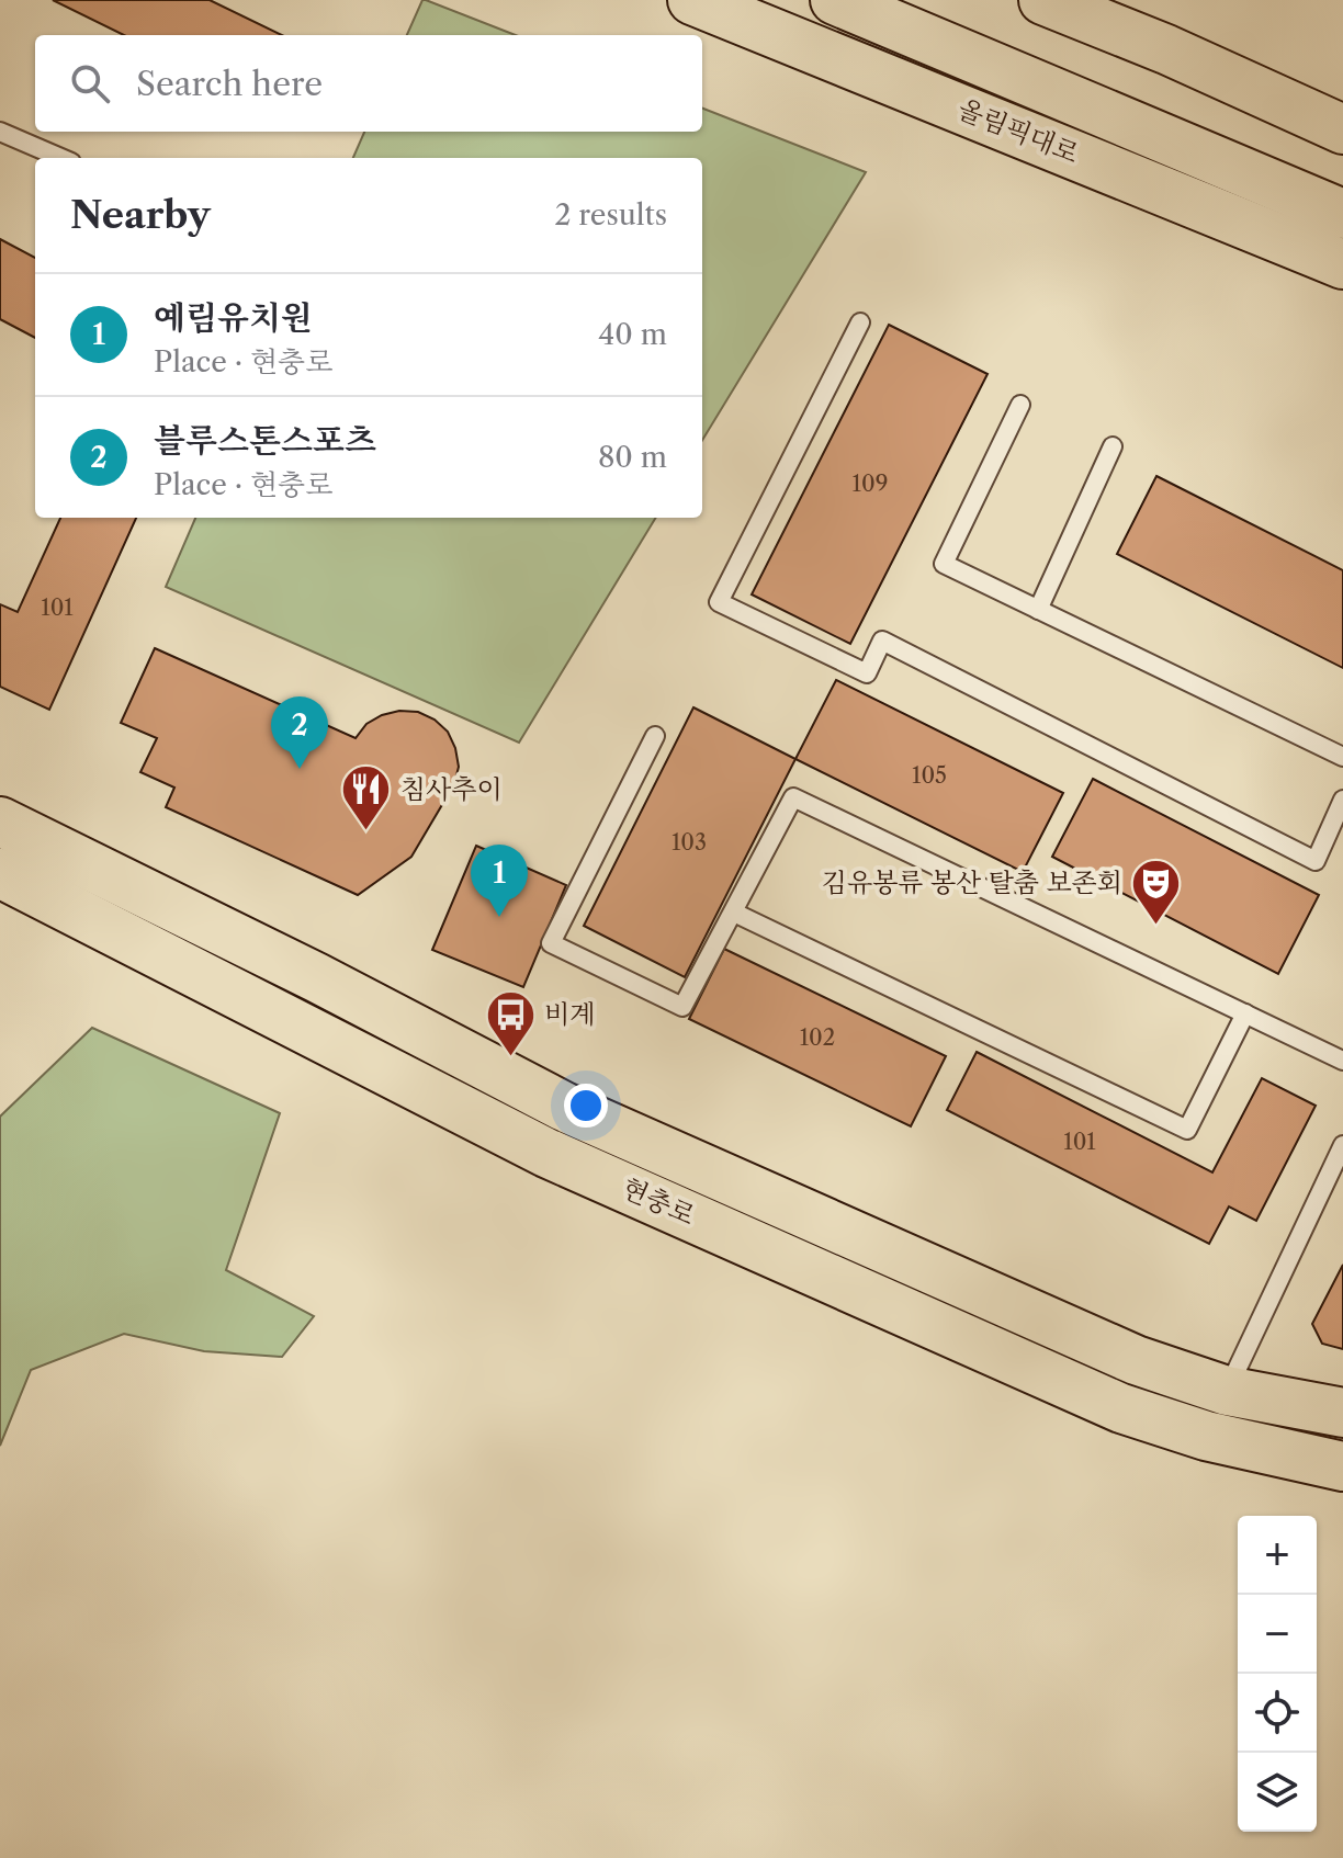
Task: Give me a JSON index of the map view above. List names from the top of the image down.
{
  "streets": {
    "main road": ["올림픽대로", "현충로"]
  },
  "places": {
    "restaurant": ["침사추이"],
    "theatre": ["김유봉류 봉산 탈춤 보존회"],
    "bus stop": ["비계"]
  },
  "house_numbers": [
    "109",
    "101",
    "105",
    "103",
    "102",
    "101"
  ],
  "page": {
    "search": "Search here",
    "heading": ["Nearby", "2 results"],
    "list": [
      {
        "mark": "1",
        "name": "예림유치원",
        "note": "Place · 현충로",
        "value": "40 m"
      },
      {
        "mark": "2",
        "name": "블루스톤스포츠",
        "note": "Place · 현충로",
        "value": "80 m"
      }
    ],
    "pins": ["2", "1"],
    "map_buttons": ["+", "−"]
  }
}
